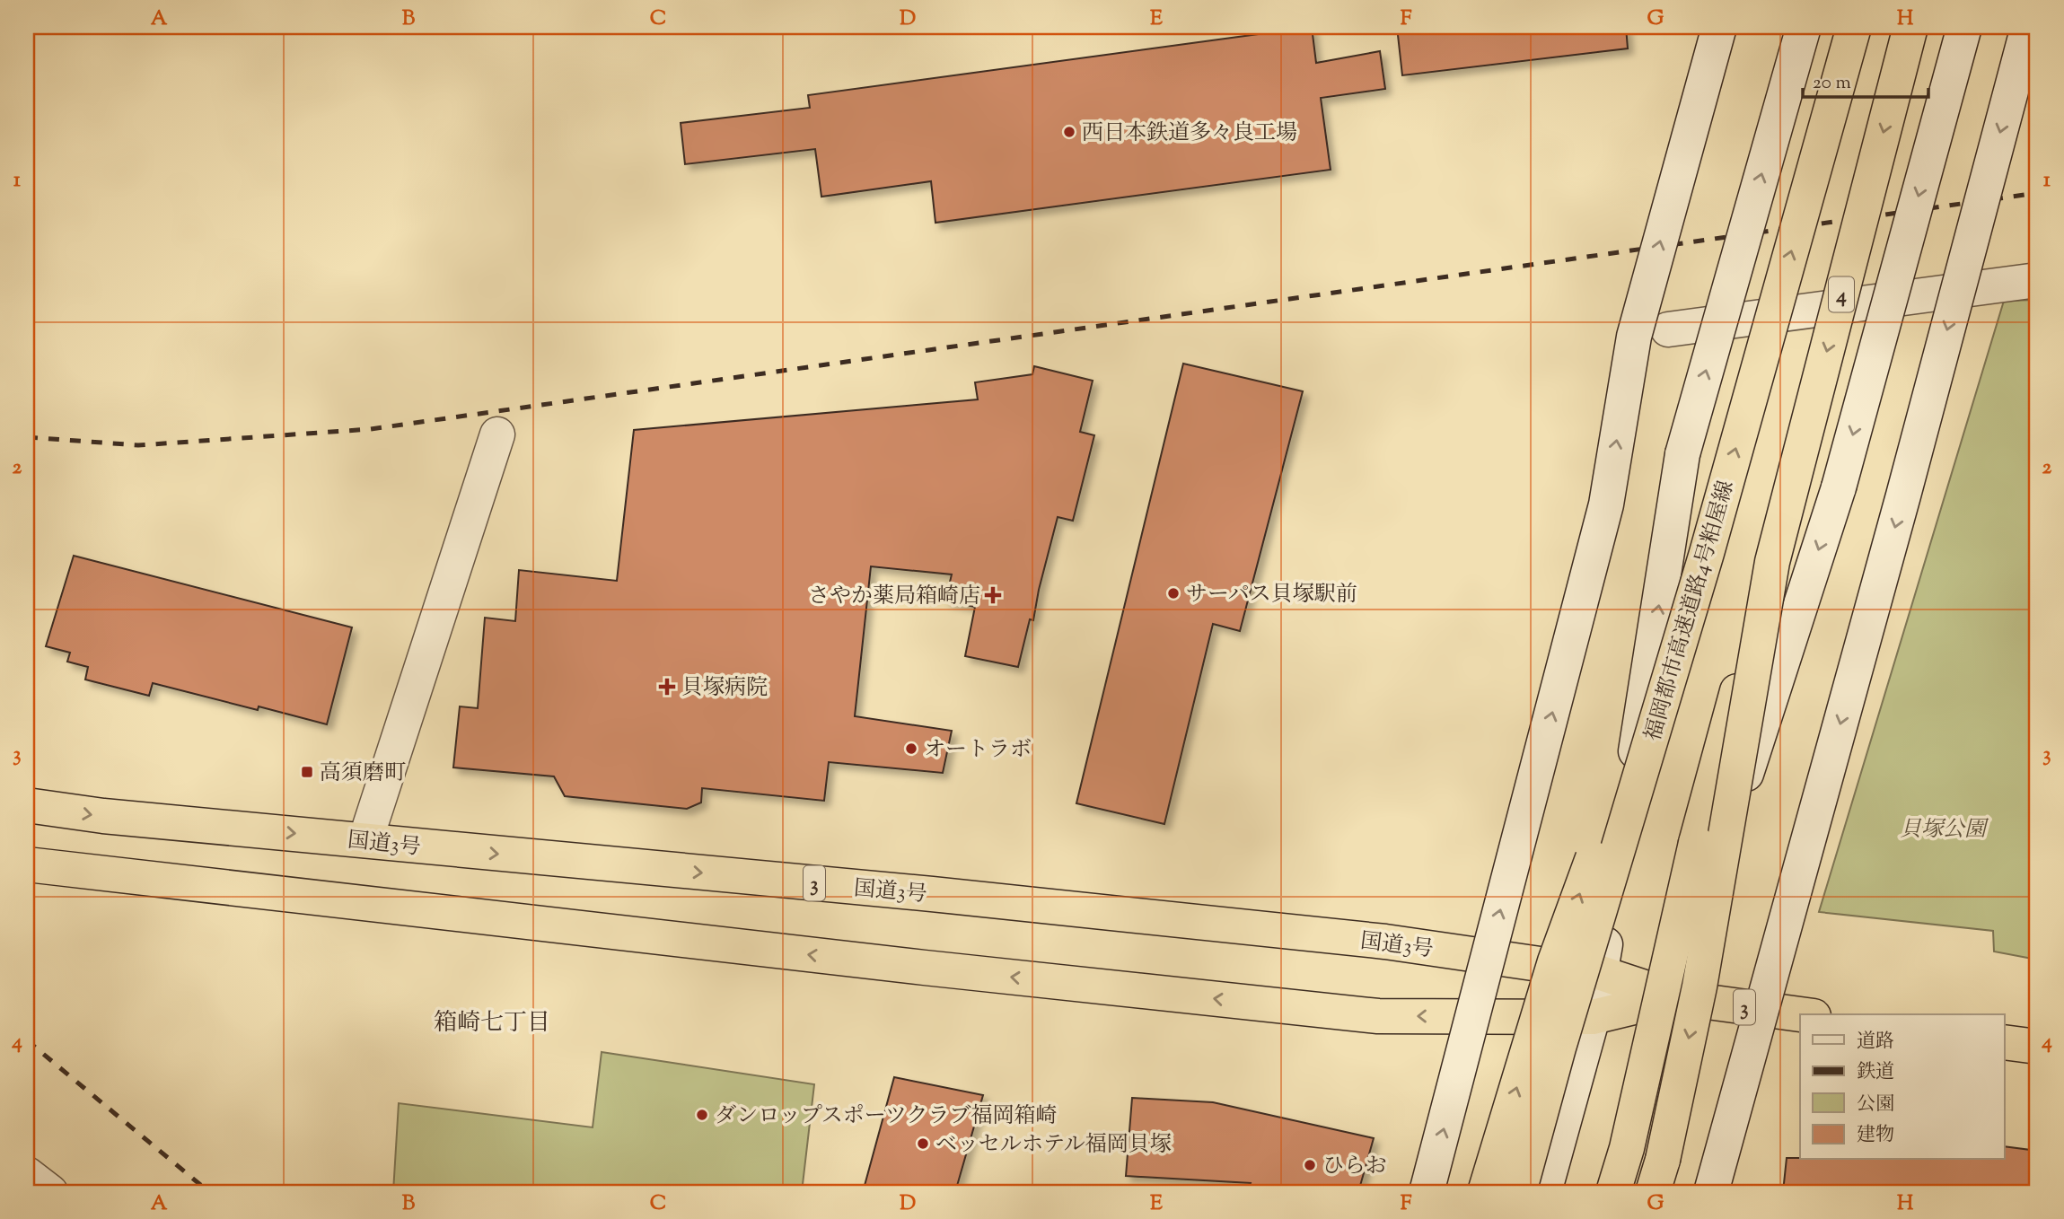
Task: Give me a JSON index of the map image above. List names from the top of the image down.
{
  "streets": {
    "highway": [
      "4",
      "福岡都市高速道路4号粕屋線",
      "国道3号",
      "3"
    ]
  },
  "districts": ["箱崎七丁目"],
  "parks": ["貝塚公園"],
  "places": {
    "other": [
      "西日本鉄道多々良工場",
      "サーパス貝塚駅前",
      "オートラボ",
      "ダンロップスポーツクラブ福岡箱崎",
      "ベッセルホテル福岡貝塚",
      "ひらお"
    ],
    "health": ["さやか薬局箱崎店", "貝塚病院"],
    "transit": ["高須磨町"]
  },
  "legend": [
    "道路",
    "鉄道",
    "公園",
    "建物"
  ],
  "scale_bar": "20 m",
  "grid": {
    "columns": [
      "A",
      "B",
      "C",
      "D",
      "E",
      "F",
      "G",
      "H"
    ],
    "rows": [
      "1",
      "2",
      "3",
      "4"
    ]
  }
}
